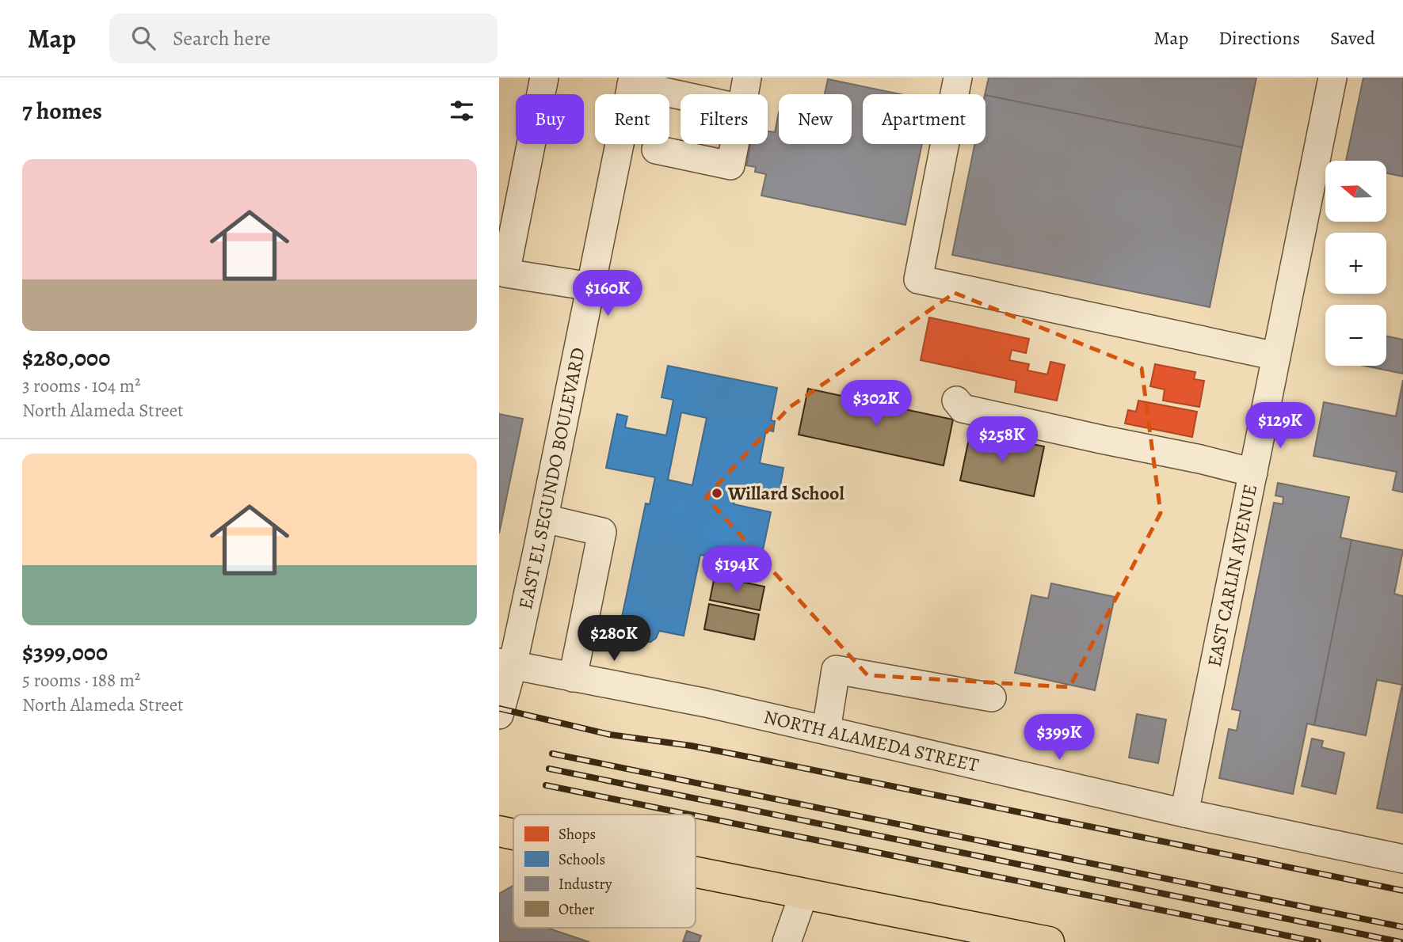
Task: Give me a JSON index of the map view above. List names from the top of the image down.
{
  "streets": {
    "street": ["EAST EL SEGUNDO BOULEVARD", "EAST CARLIN AVENUE", "NORTH ALAMEDA STREET"]
  },
  "crossings": [
    ["EAST EL SEGUNDO BOULEVARD", "NORTH ALAMEDA STREET"],
    ["EAST CARLIN AVENUE", "NORTH ALAMEDA STREET"]
  ],
  "places": ["Willard School"],
  "legend": [
    "Shops",
    "Schools",
    "Industry",
    "Other"
  ],
  "north": "left",
  "page": {
    "header": "Map",
    "search": "Search here",
    "nav": ["Map", "Directions", "Saved"],
    "heading": "7 homes",
    "chip": [
      "Buy",
      "Rent",
      "Filters",
      "New",
      "Apartment"
    ],
    "list": [
      {
        "name": "$280,000",
        "note": "3 rooms · 104 m² · North Alameda Street"
      },
      {
        "name": "$399,000",
        "note": "5 rooms · 188 m² · North Alameda Street"
      }
    ],
    "map_buttons": ["+", "−"],
    "price": [
      "$160K",
      "$302K",
      "$129K",
      "$258K",
      "$194K",
      "$280K",
      "$399K"
    ]
  }
}
